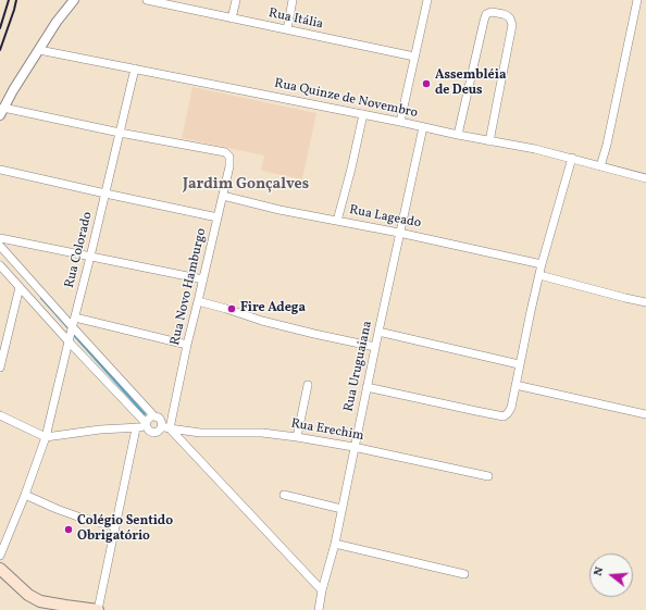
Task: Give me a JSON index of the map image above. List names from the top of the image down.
{
  "streets": {
    "street": [
      "Rua Itália",
      "Rua Quinze de Novembro",
      "Rua Lageado",
      "Rua Colorado",
      "Rua Novo Hamburgo",
      "Rua Uruguaiana",
      "Rua Erechim"
    ]
  },
  "crossings": [
    ["Rua Quinze de Novembro", "Rua Colorado"],
    ["Rua Quinze de Novembro", "Rua Uruguaiana"],
    ["Rua Lageado", "Rua Novo Hamburgo"],
    ["Rua Lageado", "Rua Uruguaiana"],
    ["Rua Colorado", "Rua Novo Hamburgo"],
    ["Rua Novo Hamburgo", "Rua Erechim"],
    ["Rua Uruguaiana", "Rua Erechim"]
  ],
  "districts": ["Jardim Gonçalves"],
  "places": ["Assembléia de Deus", "Fire Adega", "Colégio Sentido Obrigatório"],
  "north": "left"
}
